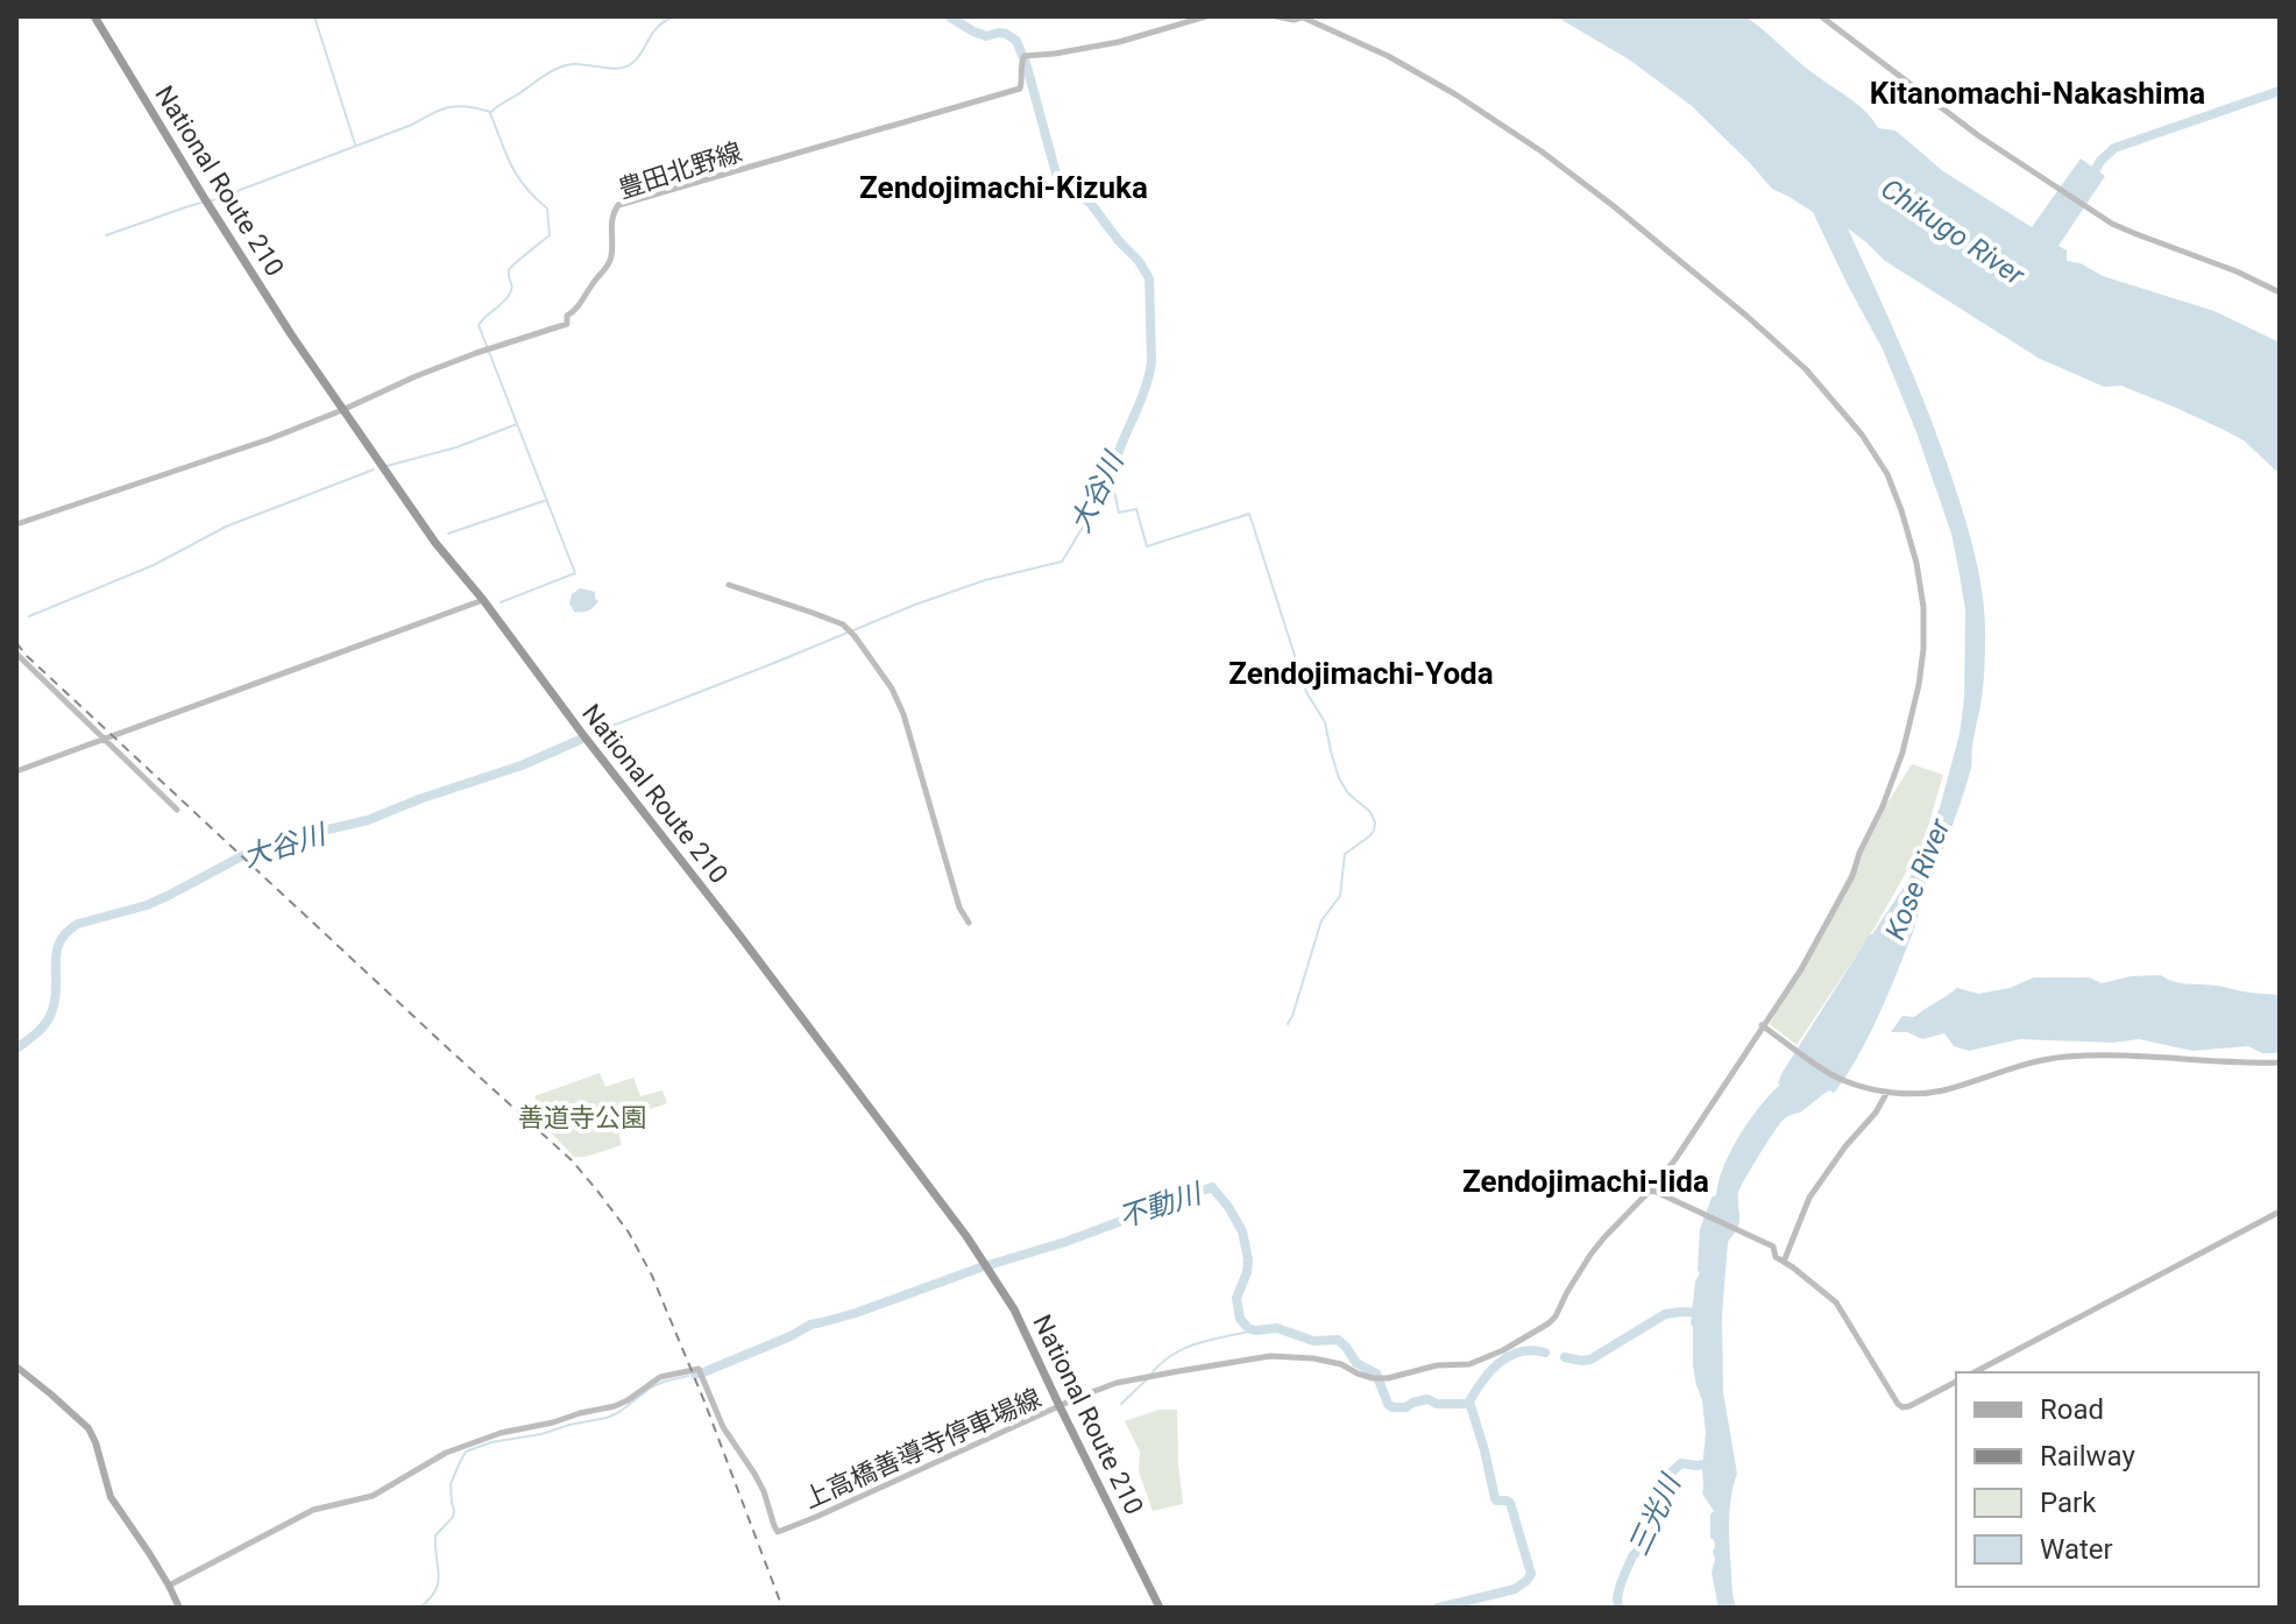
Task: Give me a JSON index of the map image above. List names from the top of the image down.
{
  "streets": {
    "highway": ["National Route 210"],
    "street": ["豊田北野線", "上高橋善導寺停車場線"]
  },
  "crossings": [
    ["豊田北野線", "National Route 210"],
    ["National Route 210", "上高橋善導寺停車場線"]
  ],
  "districts": [
    "Kitanomachi-Nakashima",
    "Zendojimachi-Kizuka",
    "Zendojimachi-Yoda",
    "Zendojimachi-Iida"
  ],
  "water": [
    "Chikugo River",
    "大谷川",
    "Kose River",
    "不動川",
    "三光川"
  ],
  "parks": ["善道寺公園"],
  "legend": [
    "Road",
    "Railway",
    "Park",
    "Water"
  ]
}
